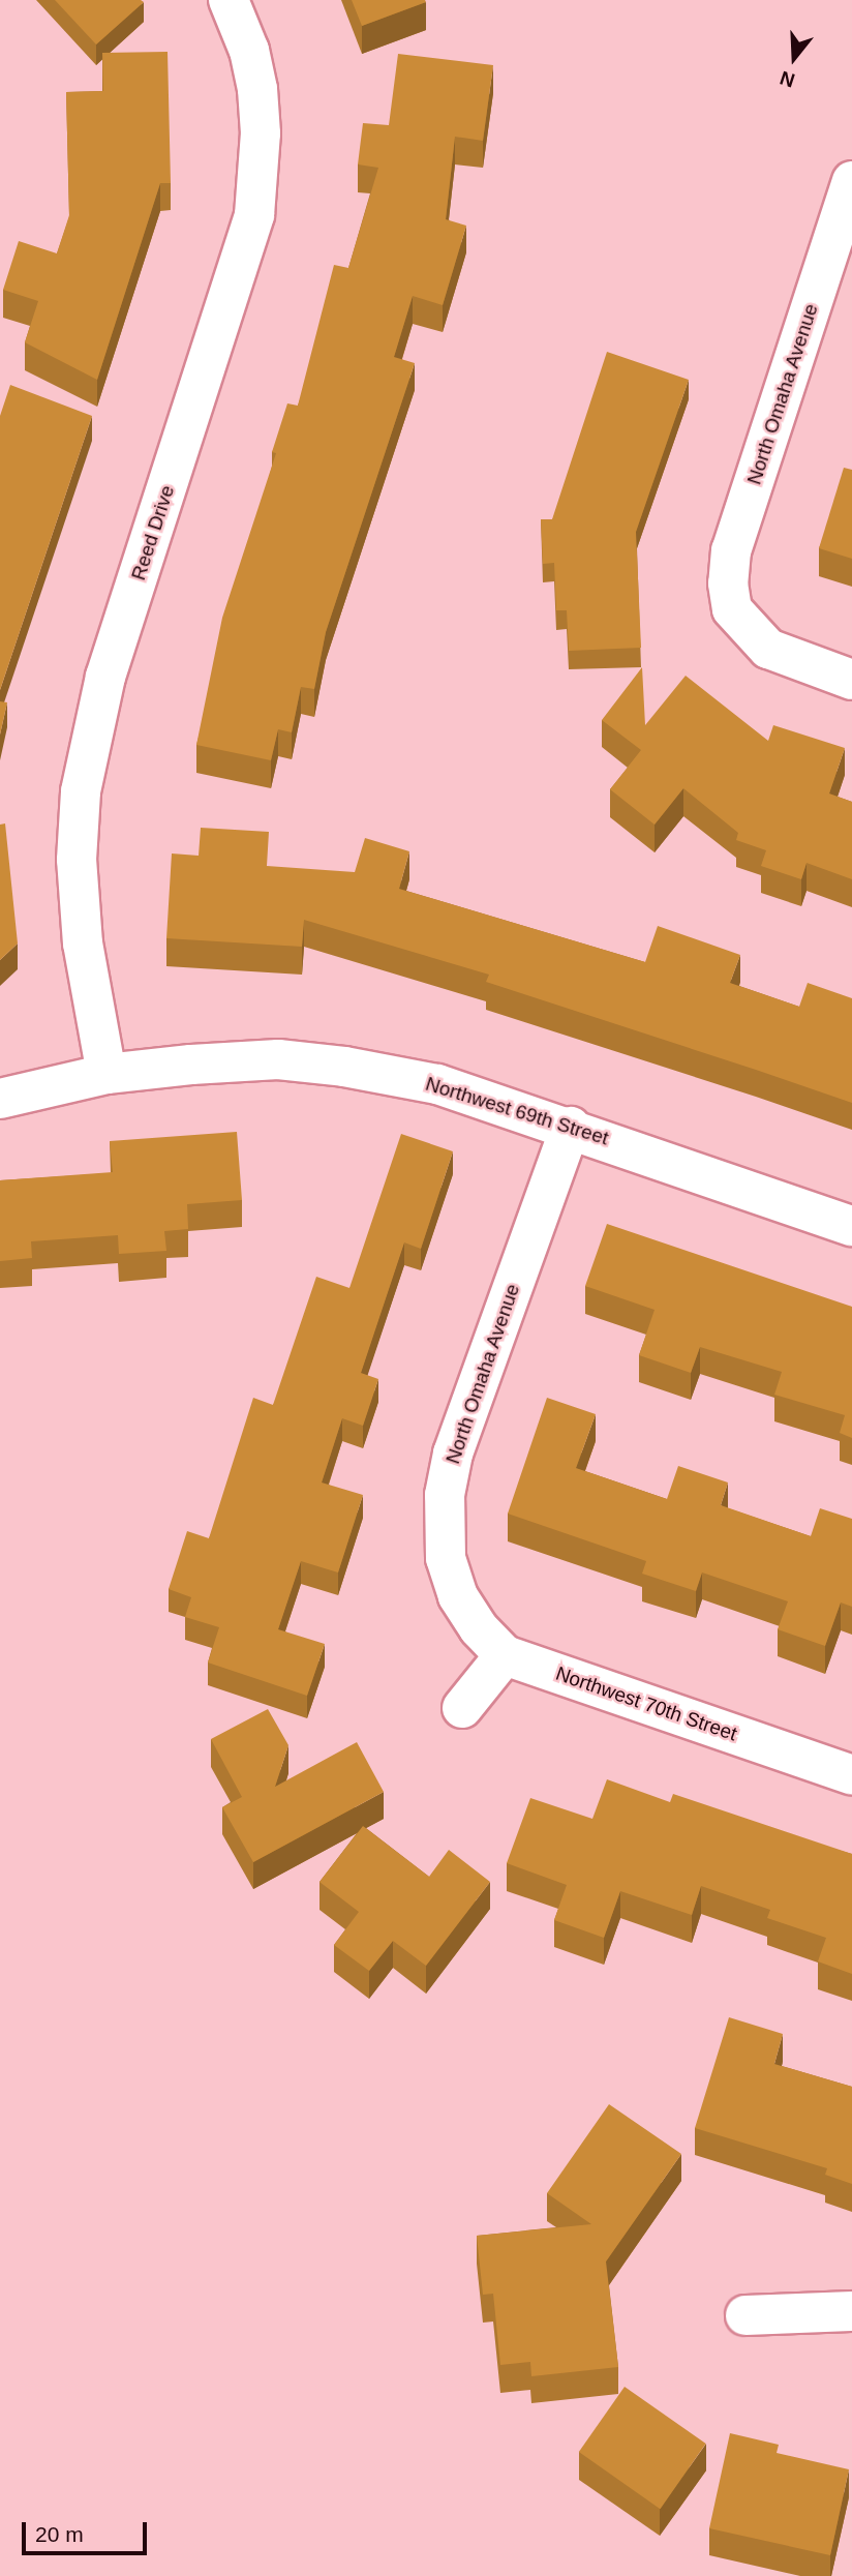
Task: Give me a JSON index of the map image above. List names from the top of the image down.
{
  "streets": {
    "street": [
      "North Omaha Avenue",
      "Reed Drive",
      "Northwest 69th Street",
      "Northwest 70th Street"
    ]
  },
  "crossings": [
    ["North Omaha Avenue", "Northwest 69th Street"],
    ["North Omaha Avenue", "Northwest 70th Street"],
    ["Reed Drive", "Northwest 69th Street"]
  ],
  "scale_bar": "20 m",
  "north": "bottom"
}
